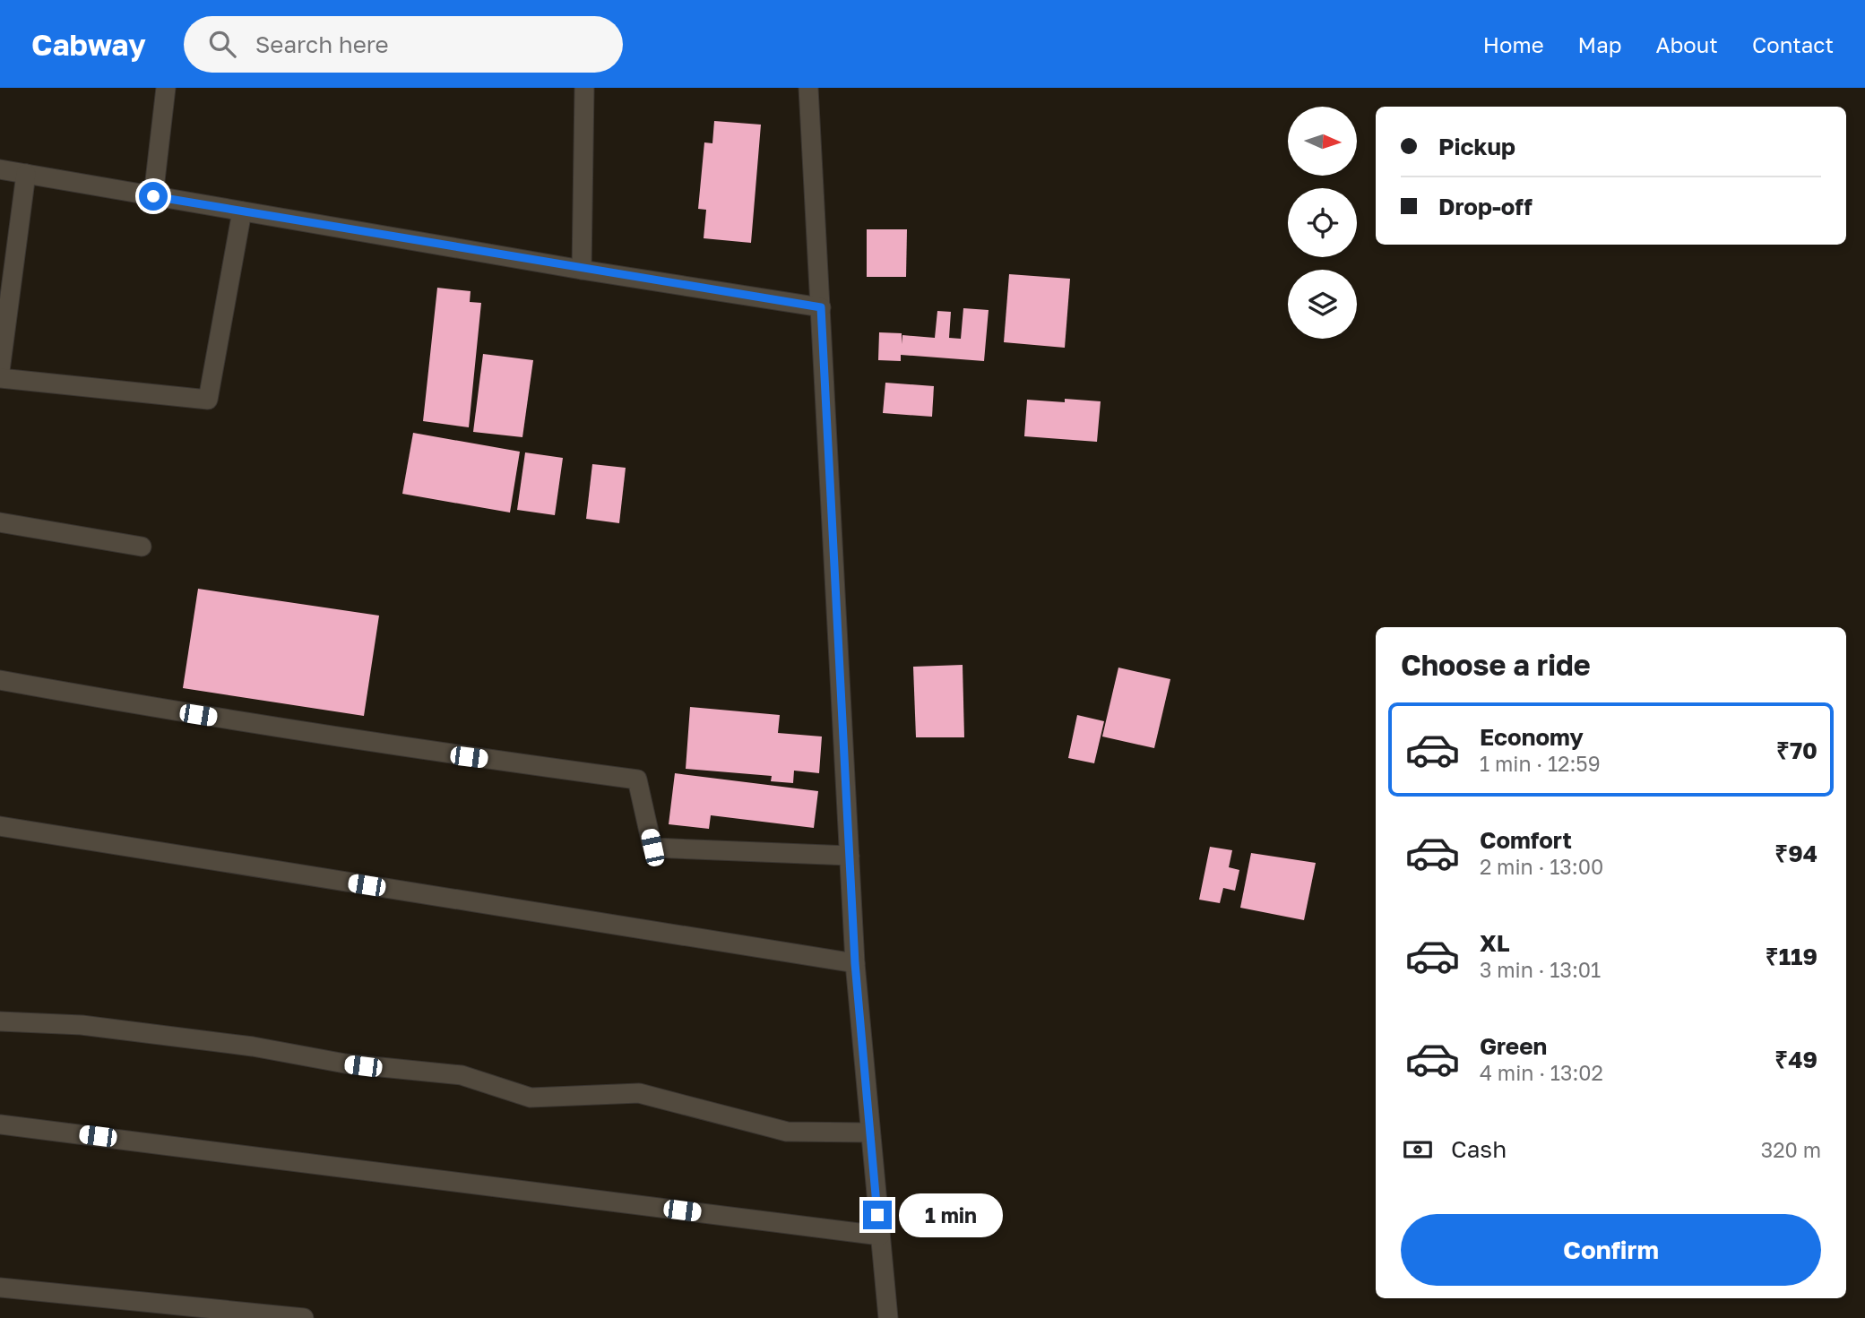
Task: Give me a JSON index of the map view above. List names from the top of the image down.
{
  "north": "right",
  "page": {
    "header": "Cabway",
    "search": "Search here",
    "nav": [
      "Home",
      "Map",
      "About",
      "Contact"
    ],
    "banner": ["Pickup", "Drop-off"],
    "heading": "Choose a ride",
    "list": [
      {
        "name": "Economy",
        "note": "1 min · 12:59",
        "value": "₹70"
      },
      {
        "name": "Comfort",
        "note": "2 min · 13:00",
        "value": "₹94"
      },
      {
        "name": "XL",
        "note": "3 min · 13:01",
        "value": "₹119"
      },
      {
        "name": "Green",
        "note": "4 min · 13:02",
        "value": "₹49"
      }
    ],
    "pay": ["Cash", "320 m"],
    "bubble": "1 min",
    "buttons": "Confirm"
  }
}
